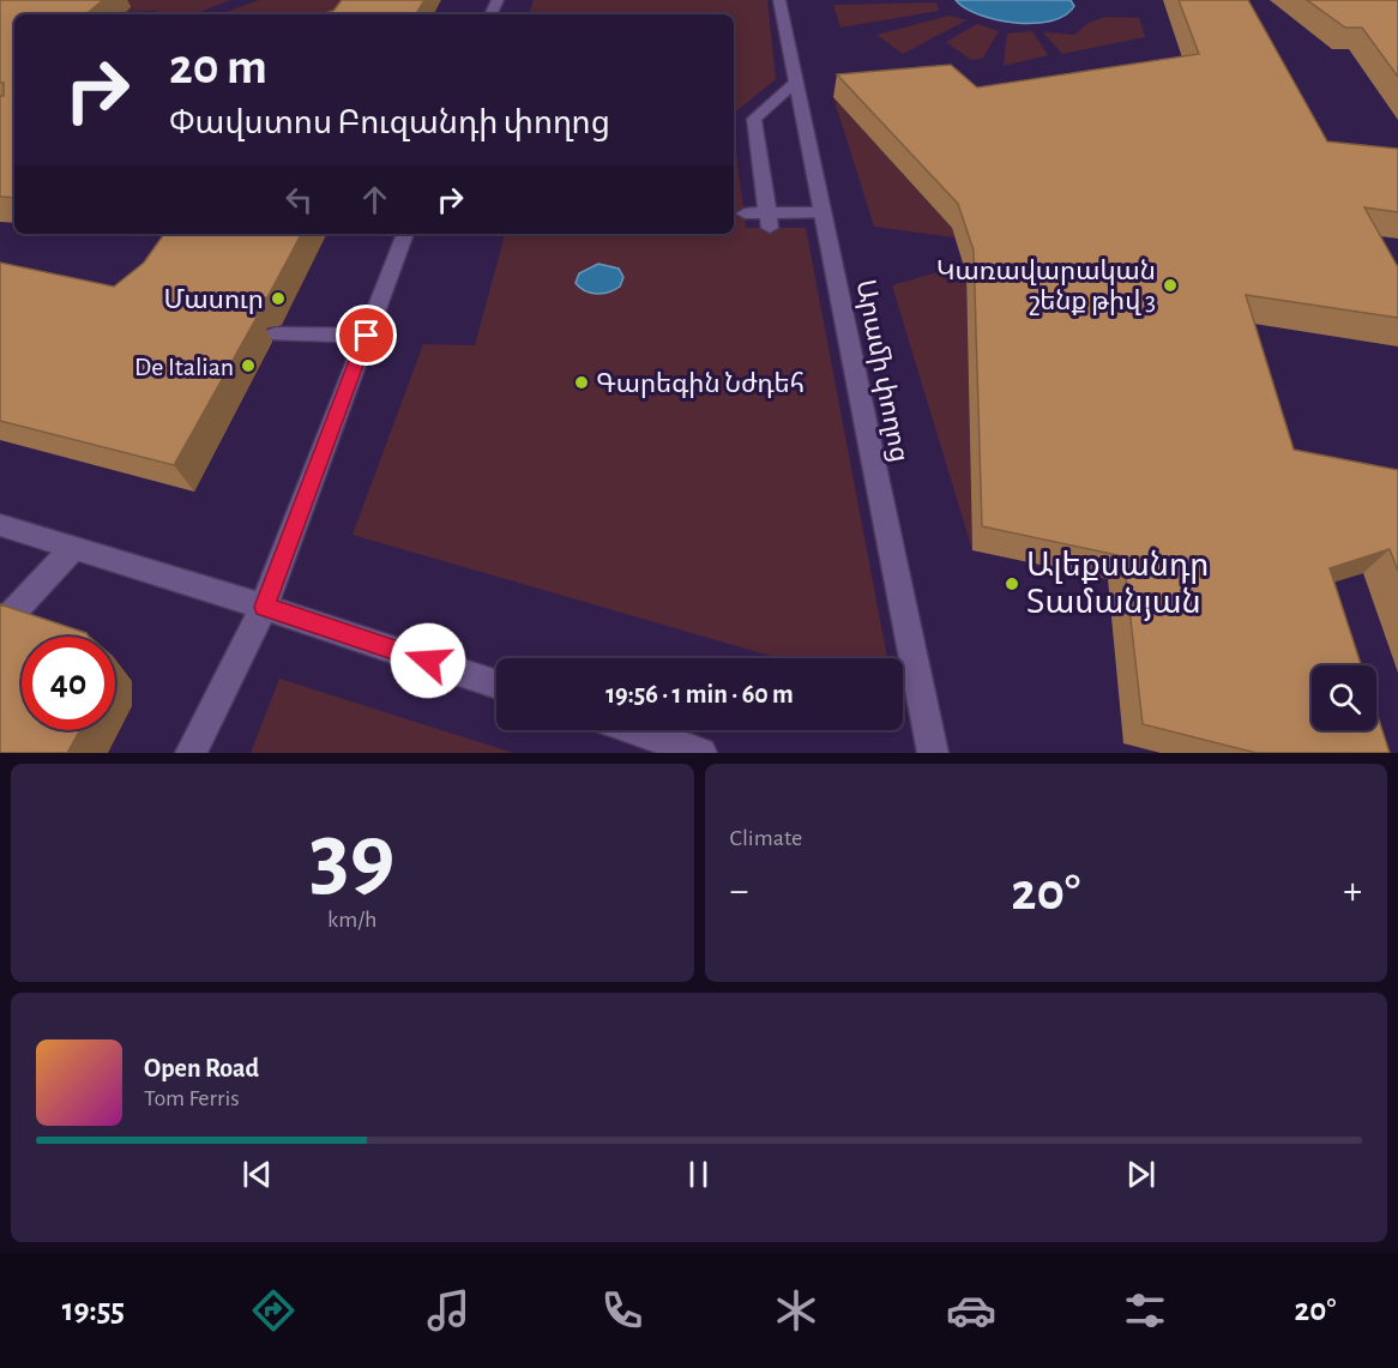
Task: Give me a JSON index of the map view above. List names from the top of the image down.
{
  "streets": {
    "street": ["Արամի փողոց"]
  },
  "places": [
    "Կառավարական շենք թիվ 3",
    "Մասուր",
    "De Italian",
    "Գարեգին Նժդեհ",
    "Ալեքսանդր Տամանյան"
  ],
  "page": {
    "turn": ["20 m", "Փավստոս Բուզանդի փողոց"],
    "limit": "40",
    "trip": "19:56 · 1 min · 60 m",
    "tile": [
      ["39", "km/h"],
      "Climate"
    ],
    "heat": ["−", "20°", "+"],
    "song": ["Open Road", "Tom Ferris"],
    "tabs": ["19:55", "20°"]
  }
}
